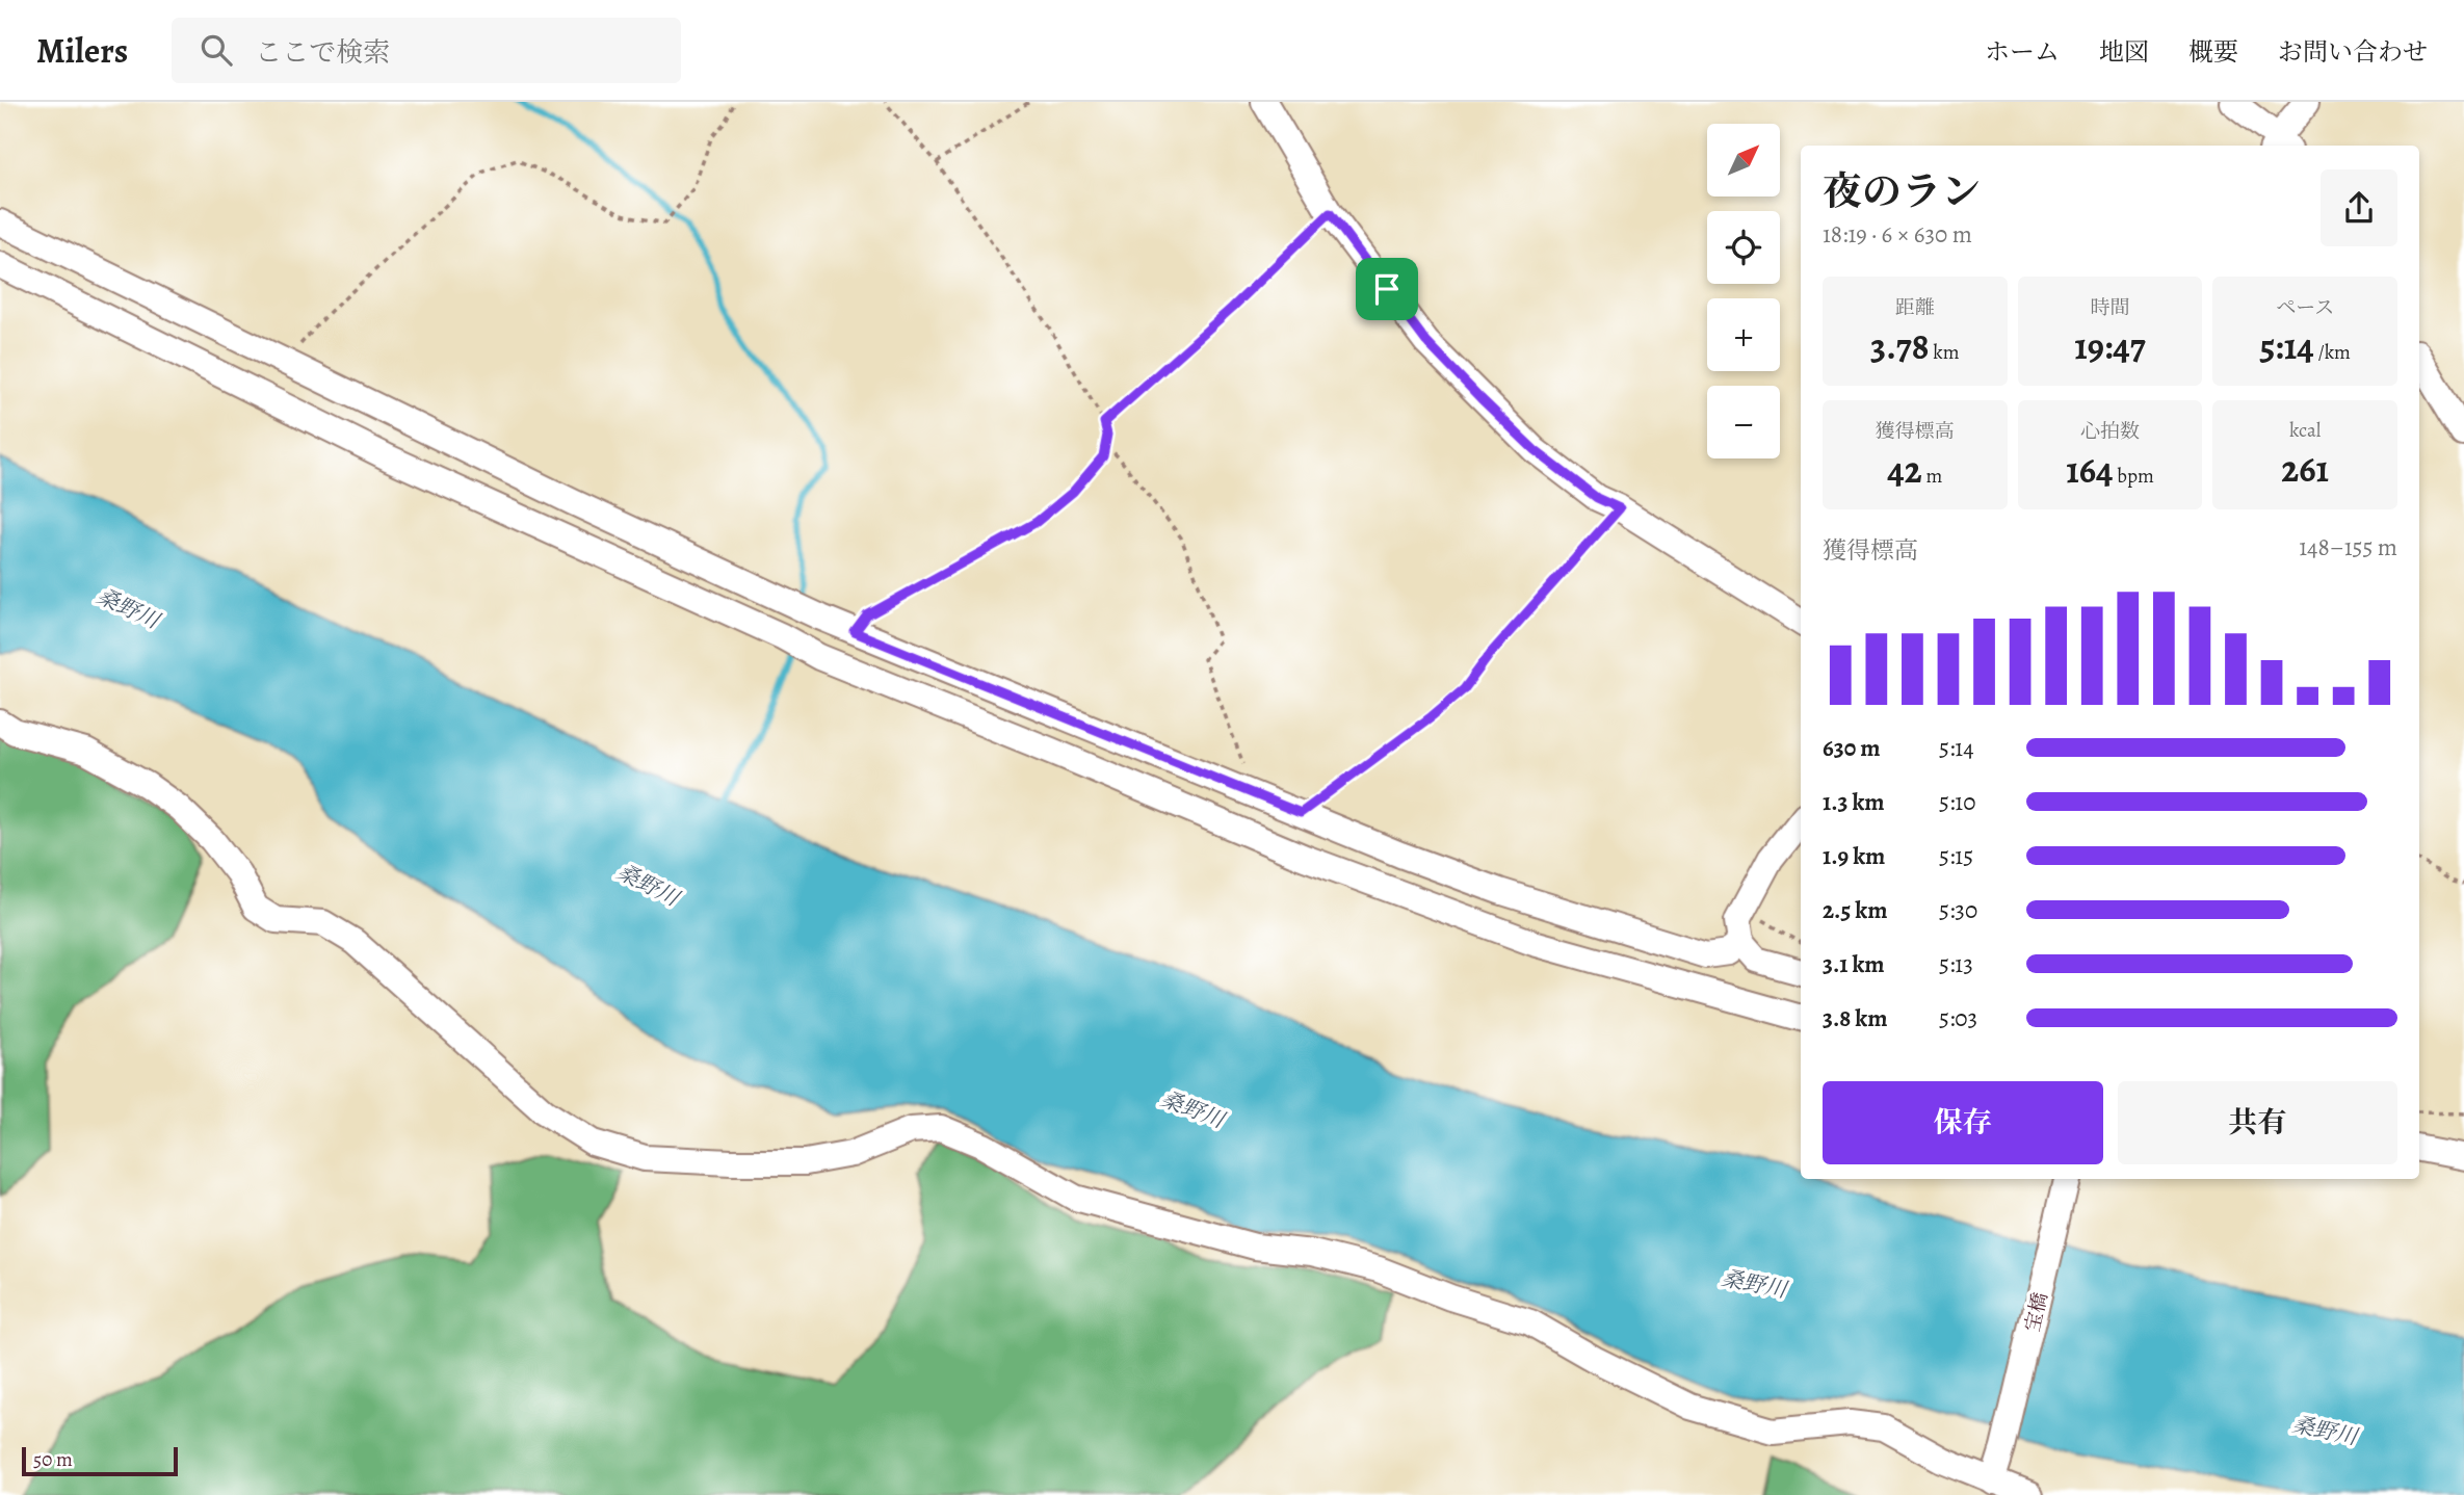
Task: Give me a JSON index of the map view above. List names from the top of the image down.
{
  "streets": {
    "street": ["宝橋"]
  },
  "water": ["桑野川"],
  "scale_bar": "50 m",
  "north": "top right",
  "page": {
    "header": "Milers",
    "search": "ここで検索",
    "nav": [
      "ホーム",
      "地図",
      "概要",
      "お問い合わせ"
    ],
    "map_buttons": ["+", "−"],
    "heading": ["夜のラン", "18:19 · 6 × 630 m"],
    "stats": [
      ["距離", "3.78 km"],
      ["時間", "19:47"],
      ["ペース", "5:14 /km"],
      ["獲得標高", "42 m"],
      ["心拍数", "164 bpm"],
      ["kcal", "261"]
    ],
    "chart": ["獲得標高", "148–155 m"],
    "list": [
      {
        "name": "630 m",
        "note": "5:14"
      },
      {
        "name": "1.3 km",
        "note": "5:10"
      },
      {
        "name": "1.9 km",
        "note": "5:15"
      },
      {
        "name": "2.5 km",
        "note": "5:30"
      },
      {
        "name": "3.1 km",
        "note": "5:13"
      },
      {
        "name": "3.8 km",
        "note": "5:03"
      }
    ],
    "buttons": ["保存", "共有"],
    "scale": "50 m"
  }
}
